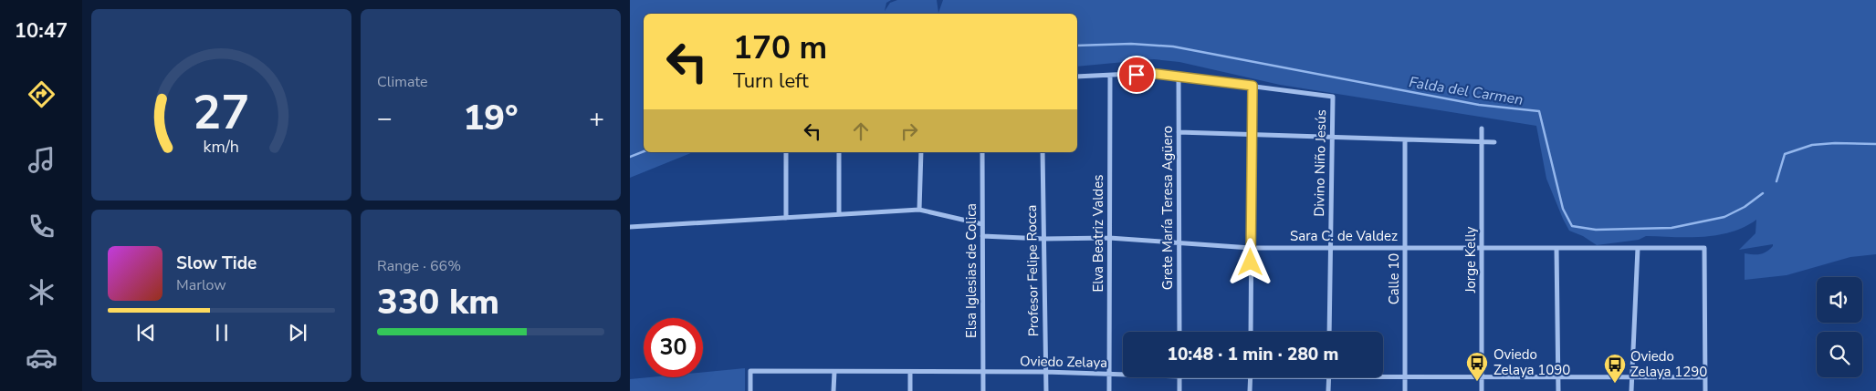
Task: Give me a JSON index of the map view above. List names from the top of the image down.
{
  "streets": {
    "street": [
      "Divino Niño Jesús",
      "Grete María Teresa Agüero",
      "Elva Beatriz Valdes",
      "Sara C. de Valdez",
      "Jorge Kelly",
      "Elsa Iglesias de Colica",
      "Profesor Felipe Rocca",
      "Calle 10",
      "Oviedo Zelaya"
    ]
  },
  "crossings": [
    ["Divino Niño Jesús", "Sara C. de Valdez"],
    ["Grete María Teresa Agüero", "Sara C. de Valdez"],
    ["Elva Beatriz Valdes", "Sara C. de Valdez"],
    ["Elva Beatriz Valdes", "Oviedo Zelaya"],
    ["Sara C. de Valdez", "Jorge Kelly"],
    ["Sara C. de Valdez", "Elsa Iglesias de Colica"],
    ["Sara C. de Valdez", "Profesor Felipe Rocca"],
    ["Sara C. de Valdez", "Calle 10"],
    ["Sara C. de Valdez", "Oviedo Zelaya"],
    ["Jorge Kelly", "Oviedo Zelaya"],
    ["Elsa Iglesias de Colica", "Oviedo Zelaya"],
    ["Profesor Felipe Rocca", "Oviedo Zelaya"],
    ["Calle 10", "Oviedo Zelaya"]
  ],
  "water": ["Falda del Carmen"],
  "places": {
    "bus stop": ["Oviedo Zelaya 1090", "Oviedo Zelaya 1290"]
  },
  "page": {
    "tabs": "10:47",
    "tile": [
      "Climate",
      ["Range · 66%", "330 km"]
    ],
    "turn": ["170 m", "Turn left"],
    "heat": ["−", "19°", "+"],
    "song": ["Slow Tide", "Marlow"],
    "limit": "30",
    "trip": "10:48 · 1 min · 280 m",
    "gauge": ["27", "km/h"]
  }
}
